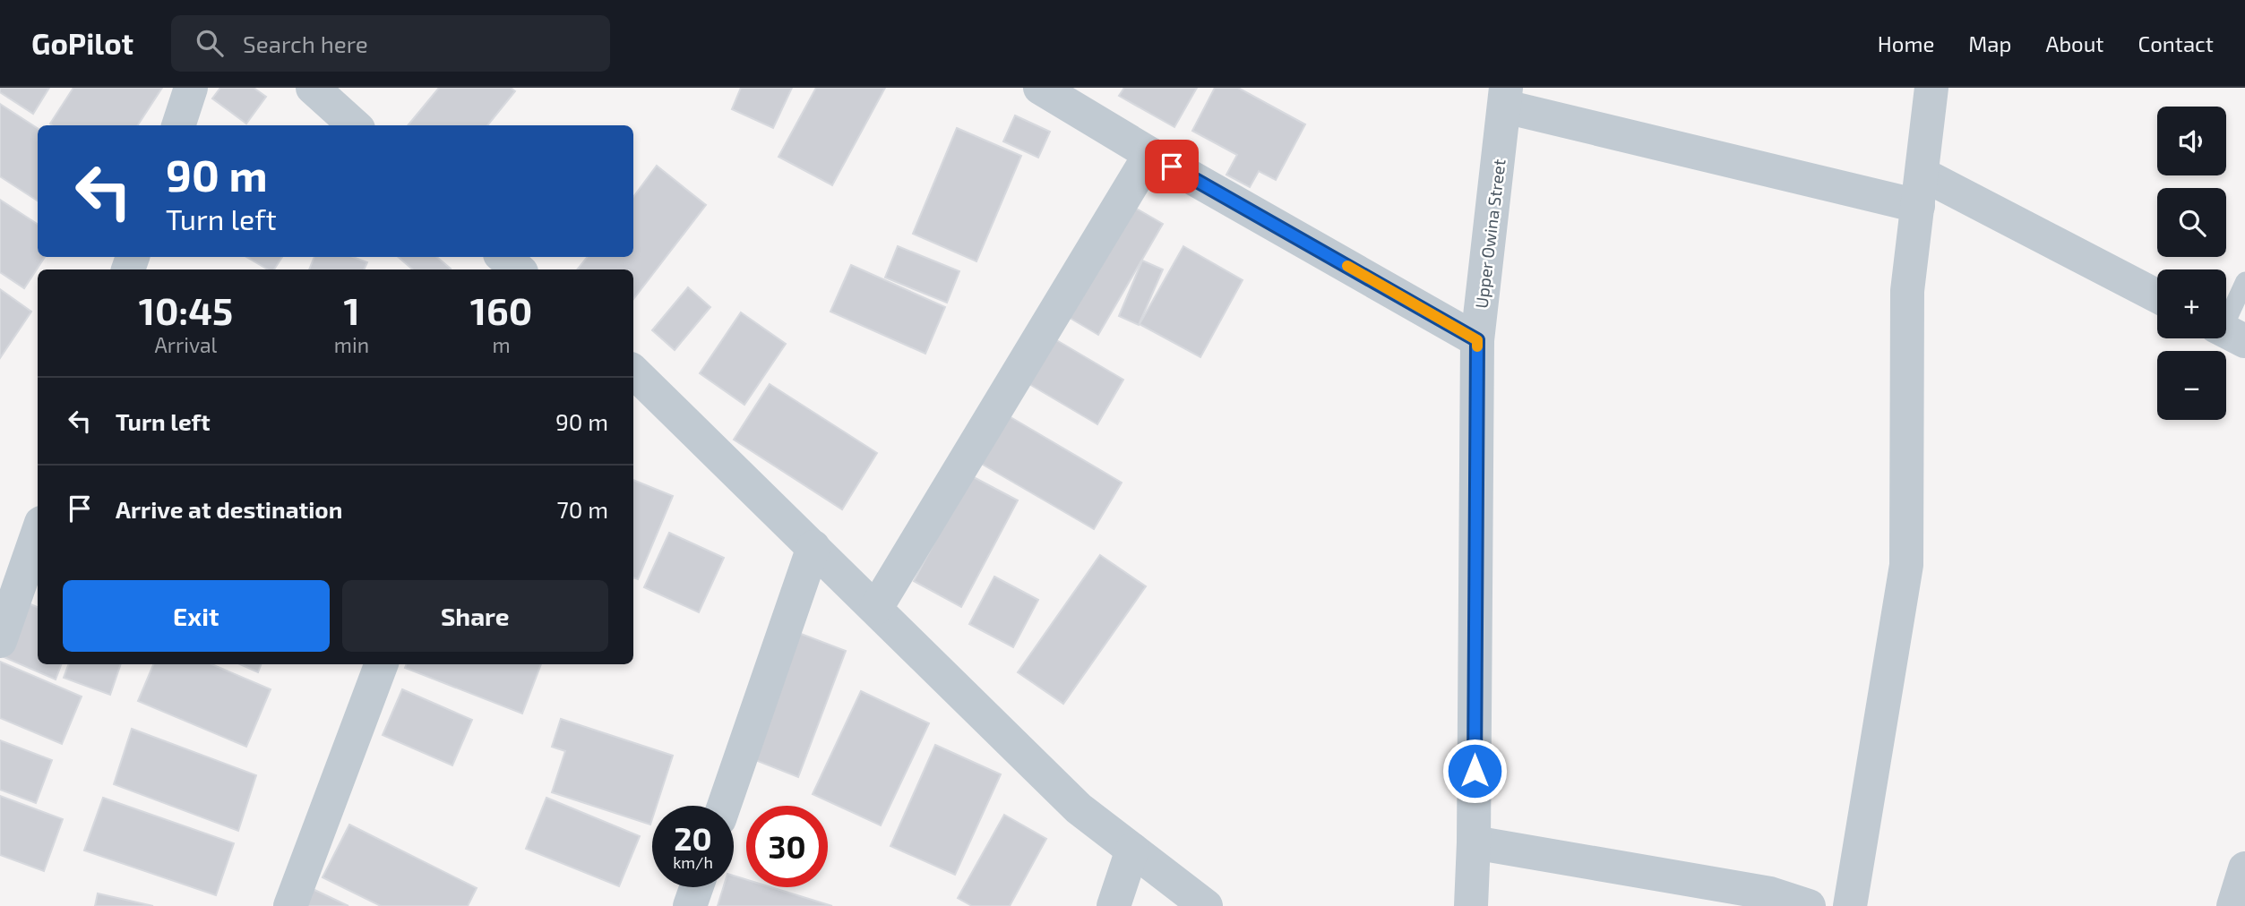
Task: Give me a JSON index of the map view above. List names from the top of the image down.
{
  "streets": {
    "street": ["Upper Owina Street"]
  },
  "page": {
    "header": "GoPilot",
    "search": "Search here",
    "nav": [
      "Home",
      "Map",
      "About",
      "Contact"
    ],
    "map_buttons": ["+", "−"],
    "turn": ["90 m", "Turn left"],
    "eta": [
      "10:45",
      "Arrival",
      "1",
      "min",
      "160",
      "m"
    ],
    "list": [
      {
        "name": "Turn left",
        "value": "90 m"
      },
      {
        "name": "Arrive at destination",
        "value": "70 m"
      }
    ],
    "buttons": ["Exit", "Share"],
    "speed": "20 km/h",
    "limit": "30"
  }
}
